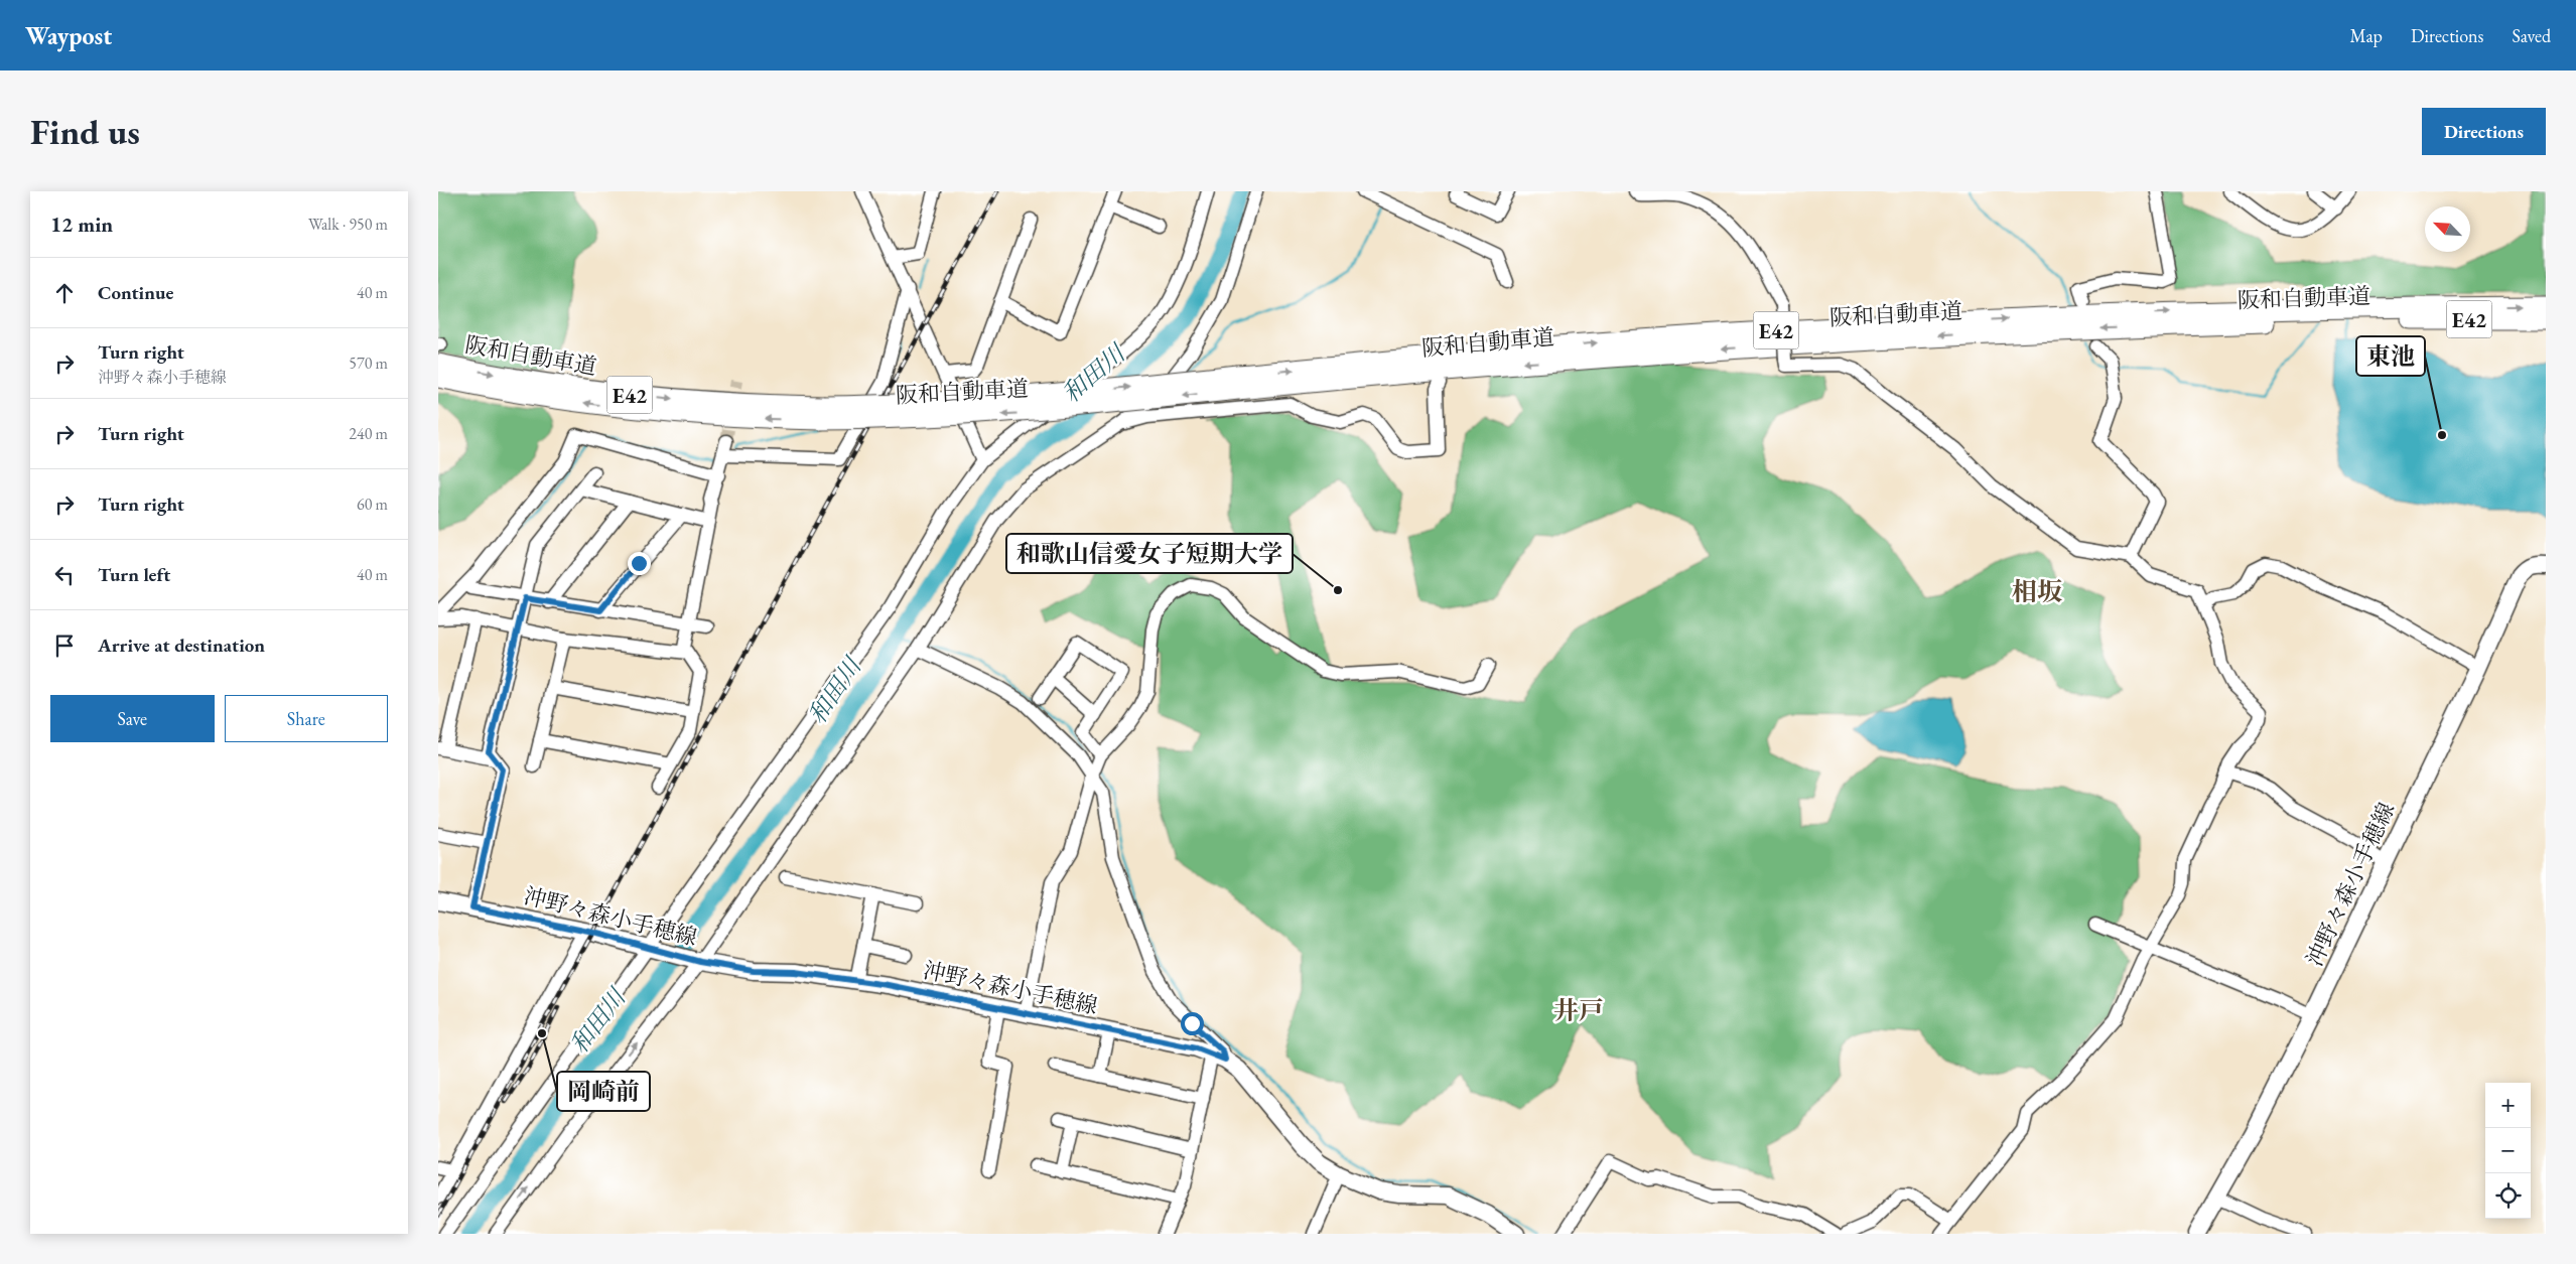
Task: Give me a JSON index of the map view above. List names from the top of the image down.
{
  "streets": {
    "highway": ["阪和自動車道", "E42"],
    "main road": ["沖野々森小手穂線"]
  },
  "districts": ["相坂", "井戸"],
  "water": ["和田川"],
  "places": ["東池", "和歌山信愛女子短期大学", "岡崎前"],
  "north": "top left",
  "page": {
    "header": "Waypost",
    "nav": ["Map", "Directions", "Saved"],
    "buttons": [
      "Directions",
      ["Save", "Share"]
    ],
    "title": "Find us",
    "heading": ["12 min", "Walk · 950 m"],
    "list": [
      ["Continue", "40 m"],
      ["Turn right", "沖野々森小手穂線", "570 m"],
      ["Turn right", "240 m"],
      ["Turn right", "60 m"],
      ["Turn left", "40 m"],
      "Arrive at destination"
    ],
    "map_buttons": ["+", "−"]
  }
}
